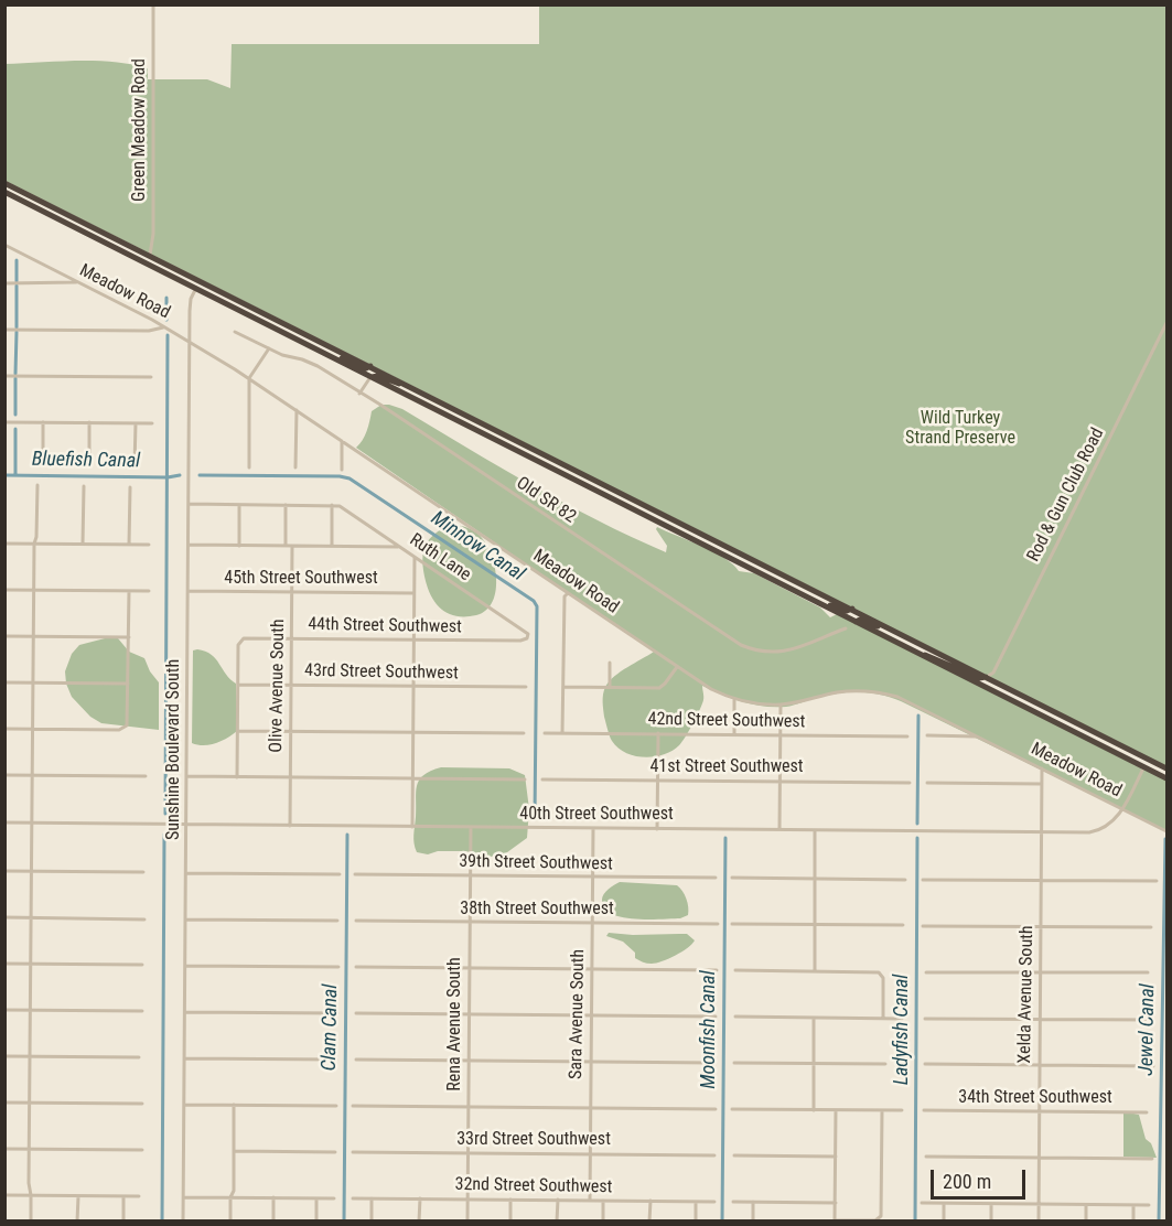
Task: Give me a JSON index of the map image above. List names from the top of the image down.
{
  "streets": {
    "street": [
      "Green Meadow Road",
      "Meadow Road",
      "Rod & Gun Club Road",
      "Old SR 82",
      "Ruth Lane",
      "45th Street Southwest",
      "44th Street Southwest",
      "43rd Street Southwest",
      "Olive Avenue South",
      "42nd Street Southwest",
      "Sunshine Boulevard South",
      "41st Street Southwest",
      "40th Street Southwest",
      "39th Street Southwest",
      "38th Street Southwest",
      "Xelda Avenue South",
      "Sara Avenue South",
      "Rena Avenue South",
      "34th Street Southwest",
      "33rd Street Southwest",
      "32nd Street Southwest"
    ]
  },
  "crossings": [
    ["Meadow Road", "Sunshine Boulevard South"],
    ["Meadow Road", "40th Street Southwest"],
    ["Meadow Road", "Xelda Avenue South"],
    ["Ruth Lane", "44th Street Southwest"],
    ["45th Street Southwest", "Olive Avenue South"],
    ["45th Street Southwest", "Sunshine Boulevard South"],
    ["44th Street Southwest", "43rd Street Southwest"],
    ["44th Street Southwest", "Olive Avenue South"],
    ["43rd Street Southwest", "Olive Avenue South"],
    ["Olive Avenue South", "40th Street Southwest"],
    ["Sunshine Boulevard South", "40th Street Southwest"],
    ["40th Street Southwest", "Xelda Avenue South"],
    ["40th Street Southwest", "Sara Avenue South"],
    ["40th Street Southwest", "Rena Avenue South"],
    ["39th Street Southwest", "Sara Avenue South"],
    ["39th Street Southwest", "Rena Avenue South"],
    ["38th Street Southwest", "Sara Avenue South"],
    ["38th Street Southwest", "Rena Avenue South"],
    ["Xelda Avenue South", "34th Street Southwest"],
    ["Sara Avenue South", "33rd Street Southwest"],
    ["Sara Avenue South", "32nd Street Southwest"],
    ["Rena Avenue South", "33rd Street Southwest"],
    ["Rena Avenue South", "32nd Street Southwest"]
  ],
  "water": [
    "Bluefish Canal",
    "Minnow Canal",
    "Clam Canal",
    "Moonfish Canal",
    "Ladyfish Canal",
    "Jewel Canal"
  ],
  "parks": ["Wild Turkey Strand Preserve"],
  "scale_bar": "200 m"
}
